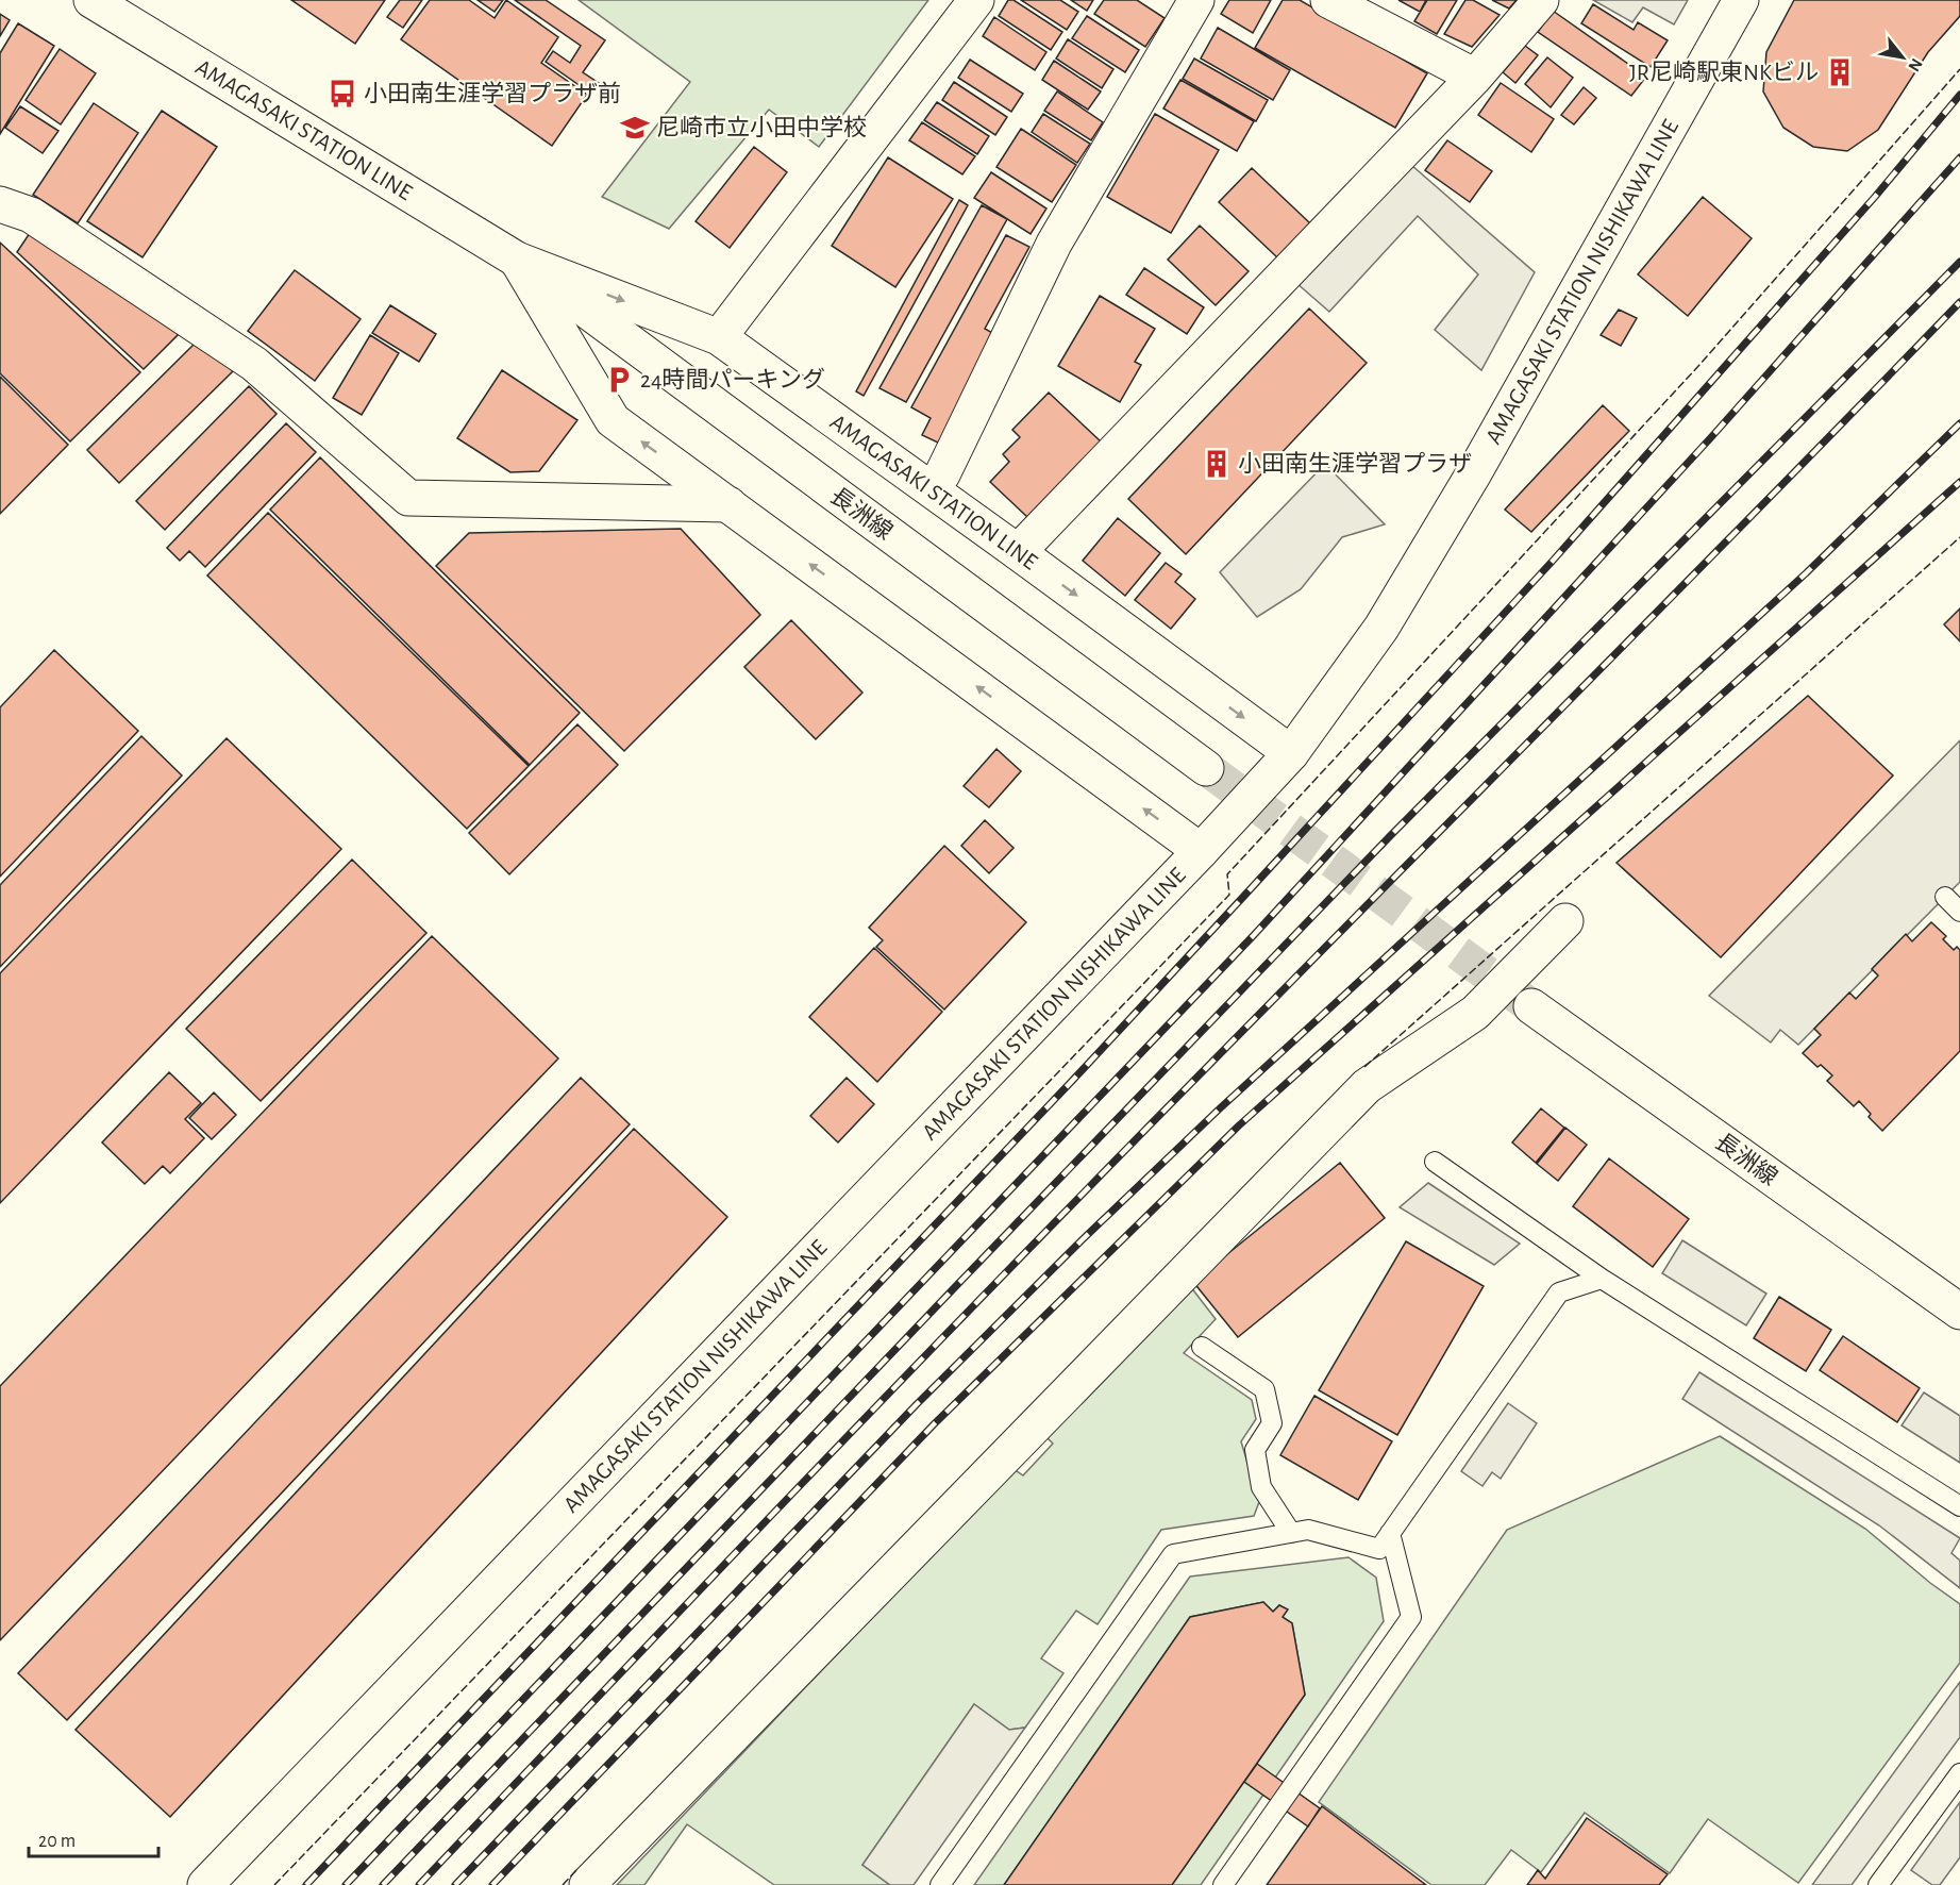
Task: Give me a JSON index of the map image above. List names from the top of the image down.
{
  "streets": {
    "street": ["AMAGASAKI STATION LINE", "AMAGASAKI STATION NISHIKAWA LINE", "長洲線"]
  },
  "crossings": [
    ["AMAGASAKI STATION LINE", "AMAGASAKI STATION NISHIKAWA LINE"],
    ["AMAGASAKI STATION LINE", "長洲線"]
  ],
  "places": {
    "building": ["JR尼崎駅東NKビル", "小田南生涯学習プラザ"],
    "bus stop": ["小田南生涯学習プラザ前"],
    "school or university": ["尼崎市立小田中学校"],
    "parking": ["24時間パーキング"]
  },
  "scale_bar": "20 m",
  "north": "bottom right"
}
